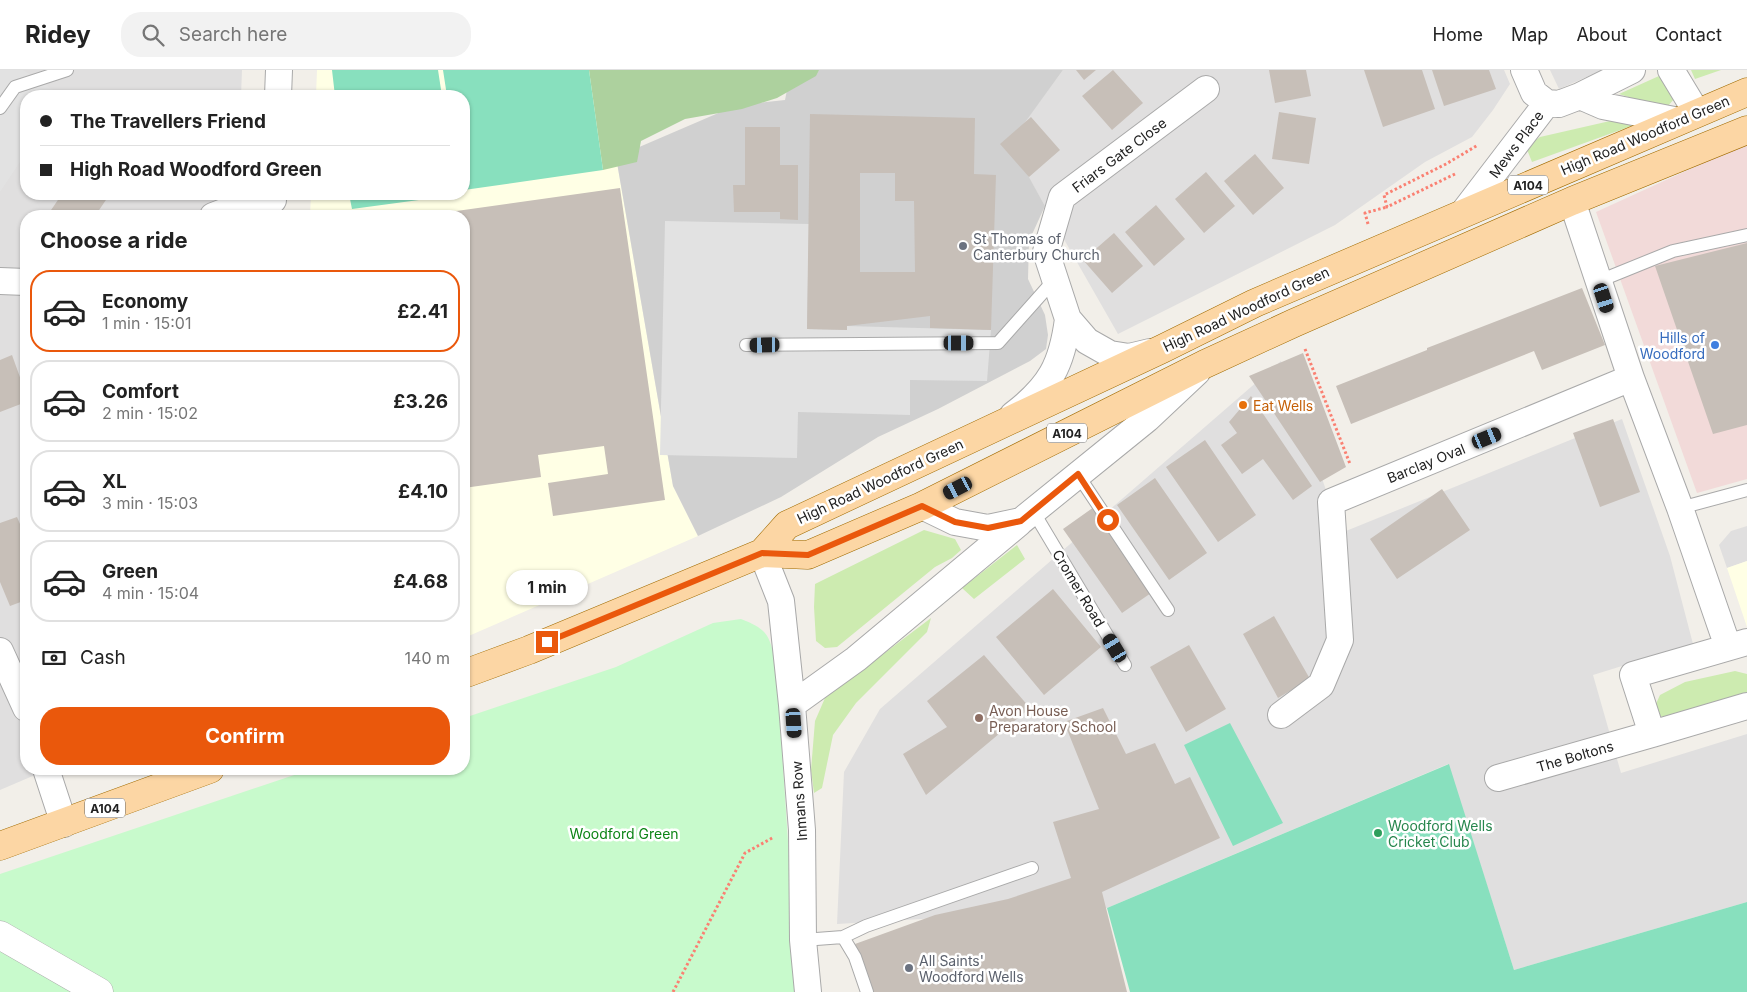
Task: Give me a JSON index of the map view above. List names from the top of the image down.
{
  "streets": {
    "main road": ["High Road Woodford Green", "A104"],
    "street": [
      "Mews Place",
      "Friars Gate Close",
      "Barclay Oval",
      "The Boltons",
      "Inmans Row"
    ],
    "lane": ["Cromer Road"]
  },
  "crossings": [
    ["High Road Woodford Green", "Mews Place"],
    ["High Road Woodford Green", "Friars Gate Close"],
    ["High Road Woodford Green", "Inmans Row"]
  ],
  "parks": ["Woodford Green"],
  "places": [
    "St Thomas of Canterbury Church",
    "Hills of Woodford",
    "Eat Wells",
    "Avon House Preparatory School",
    "Woodford Wells Cricket Club",
    "All Saints' Woodford Wells"
  ],
  "page": {
    "header": "Ridey",
    "search": "Search here",
    "nav": [
      "Home",
      "Map",
      "About",
      "Contact"
    ],
    "banner": ["The Travellers Friend", "High Road Woodford Green"],
    "heading": "Choose a ride",
    "list": [
      {
        "name": "Economy",
        "note": "1 min · 15:01",
        "value": "£2.41"
      },
      {
        "name": "Comfort",
        "note": "2 min · 15:02",
        "value": "£3.26"
      },
      {
        "name": "XL",
        "note": "3 min · 15:03",
        "value": "£4.10"
      },
      {
        "name": "Green",
        "note": "4 min · 15:04",
        "value": "£4.68"
      }
    ],
    "bubble": "1 min",
    "pay": ["Cash", "140 m"],
    "buttons": "Confirm"
  }
}
